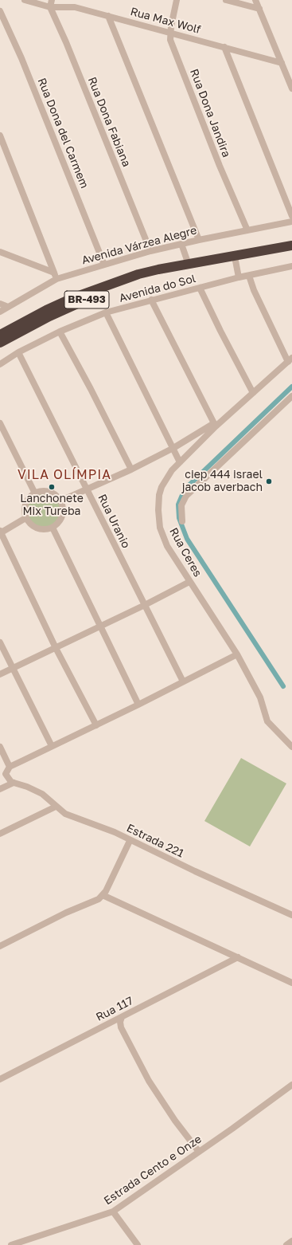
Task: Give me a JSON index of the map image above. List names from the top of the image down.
{
  "streets": {
    "highway": ["BR-493"],
    "street": [
      "Rua Max Wolf",
      "Rua Dona Jandira",
      "Rua Dona Fabiana",
      "Rua Dona del Carmem",
      "Avenida Várzea Alegre",
      "Avenida do Sol",
      "Rua Uranio",
      "Rua Ceres",
      "Estrada 221",
      "Rua 117",
      "Estrada Cento e Onze"
    ]
  },
  "crossings": [
    ["Rua Max Wolf", "Rua Dona Jandira"],
    ["Rua Max Wolf", "Rua Dona Fabiana"],
    ["Rua Dona Jandira", "Avenida Várzea Alegre"],
    ["Rua Dona Fabiana", "Avenida Várzea Alegre"],
    ["Rua Dona del Carmem", "Avenida Várzea Alegre"],
    ["Avenida do Sol", "Rua Uranio"]
  ],
  "districts": ["VILA OLÍMPIA"],
  "places": ["ciep 444 israel jacob averbach", "Lanchonete Mix Tureba"]
}
